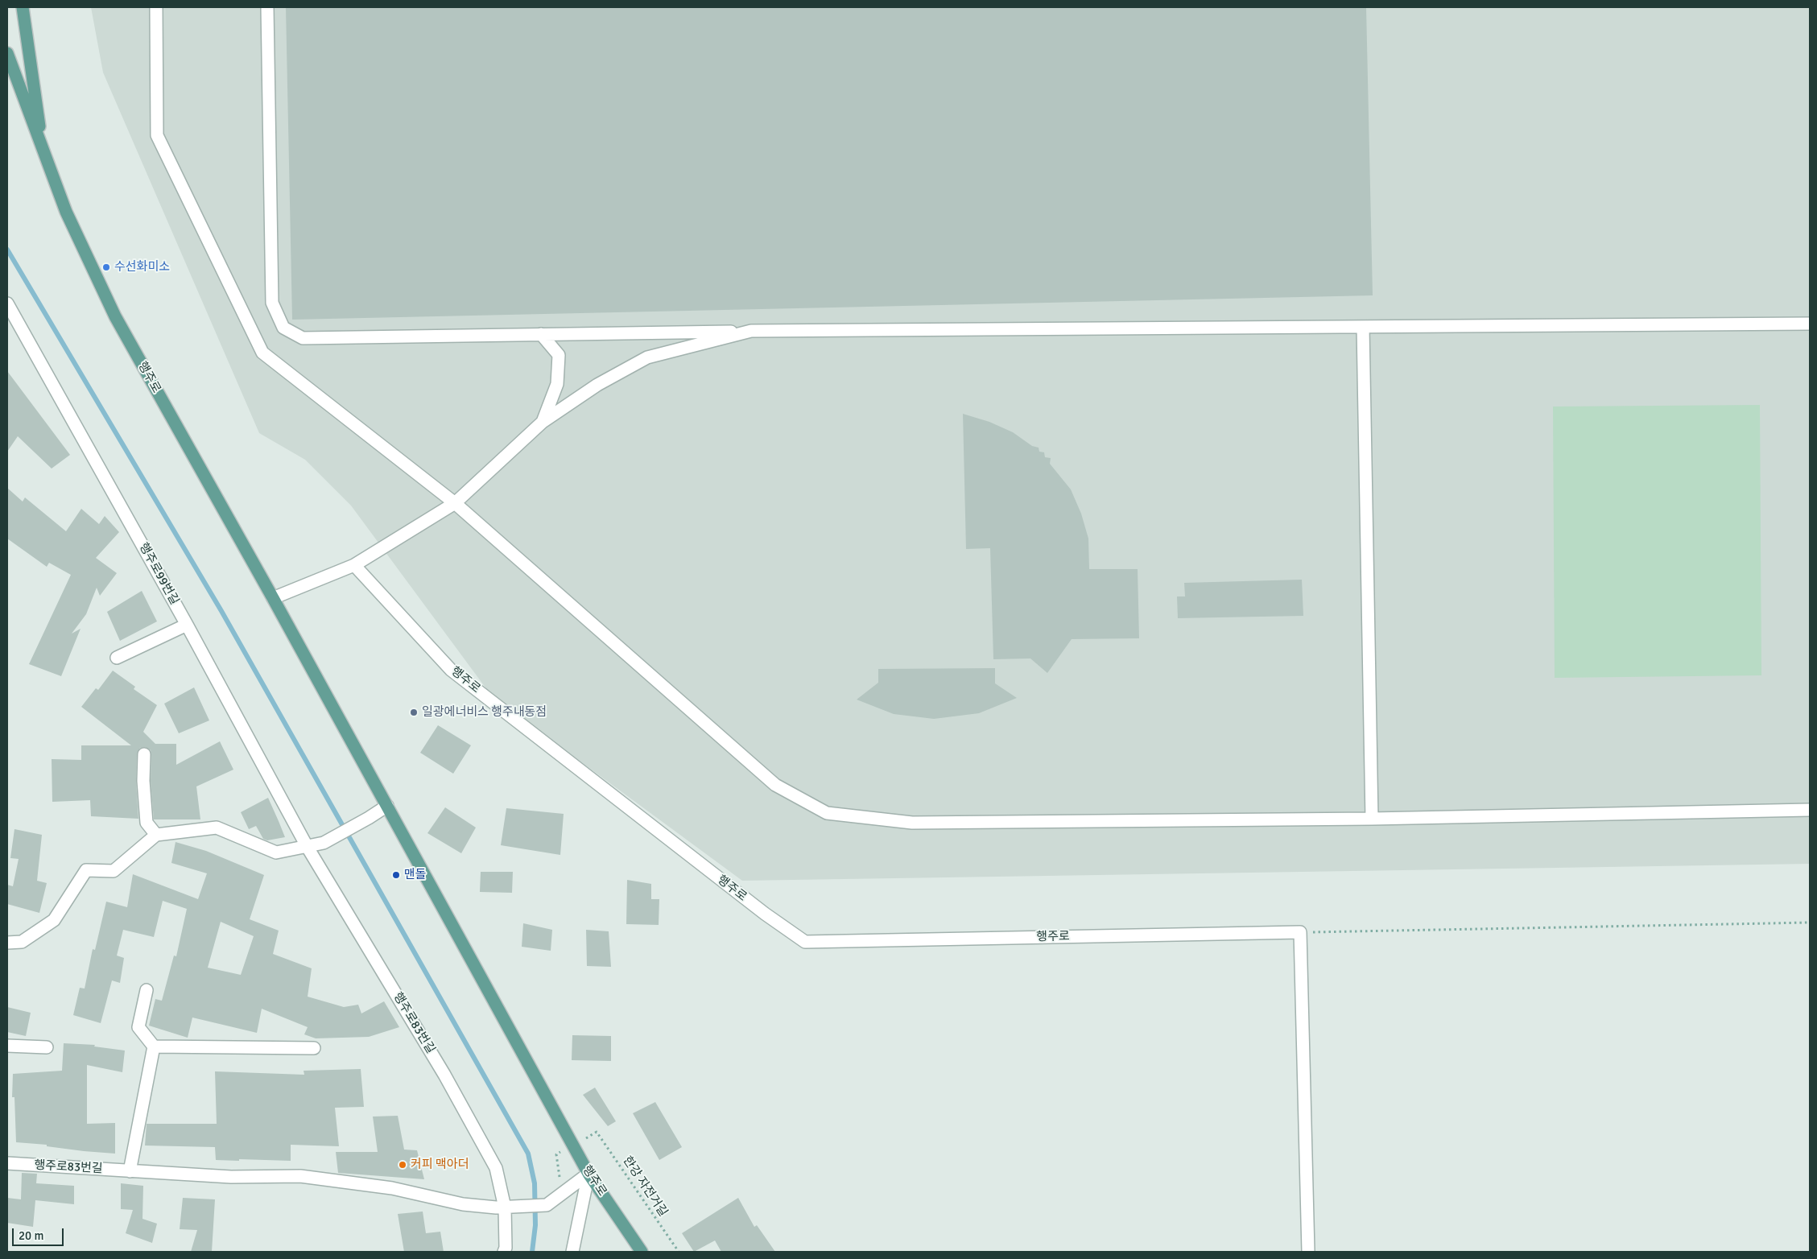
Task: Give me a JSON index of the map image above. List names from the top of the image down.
{
  "streets": {
    "main road": ["행주로"],
    "street": ["행주로99번길", "행주로83번길"],
    "path": ["한강 자전거길"]
  },
  "crossings": [
    ["행주로99번길", "행주로83번길"]
  ],
  "places": [
    "수선화미소",
    "일광에너비스 행주내동점",
    "맨돌",
    "커피 맥아더"
  ],
  "scale_bar": "20 m"
}
